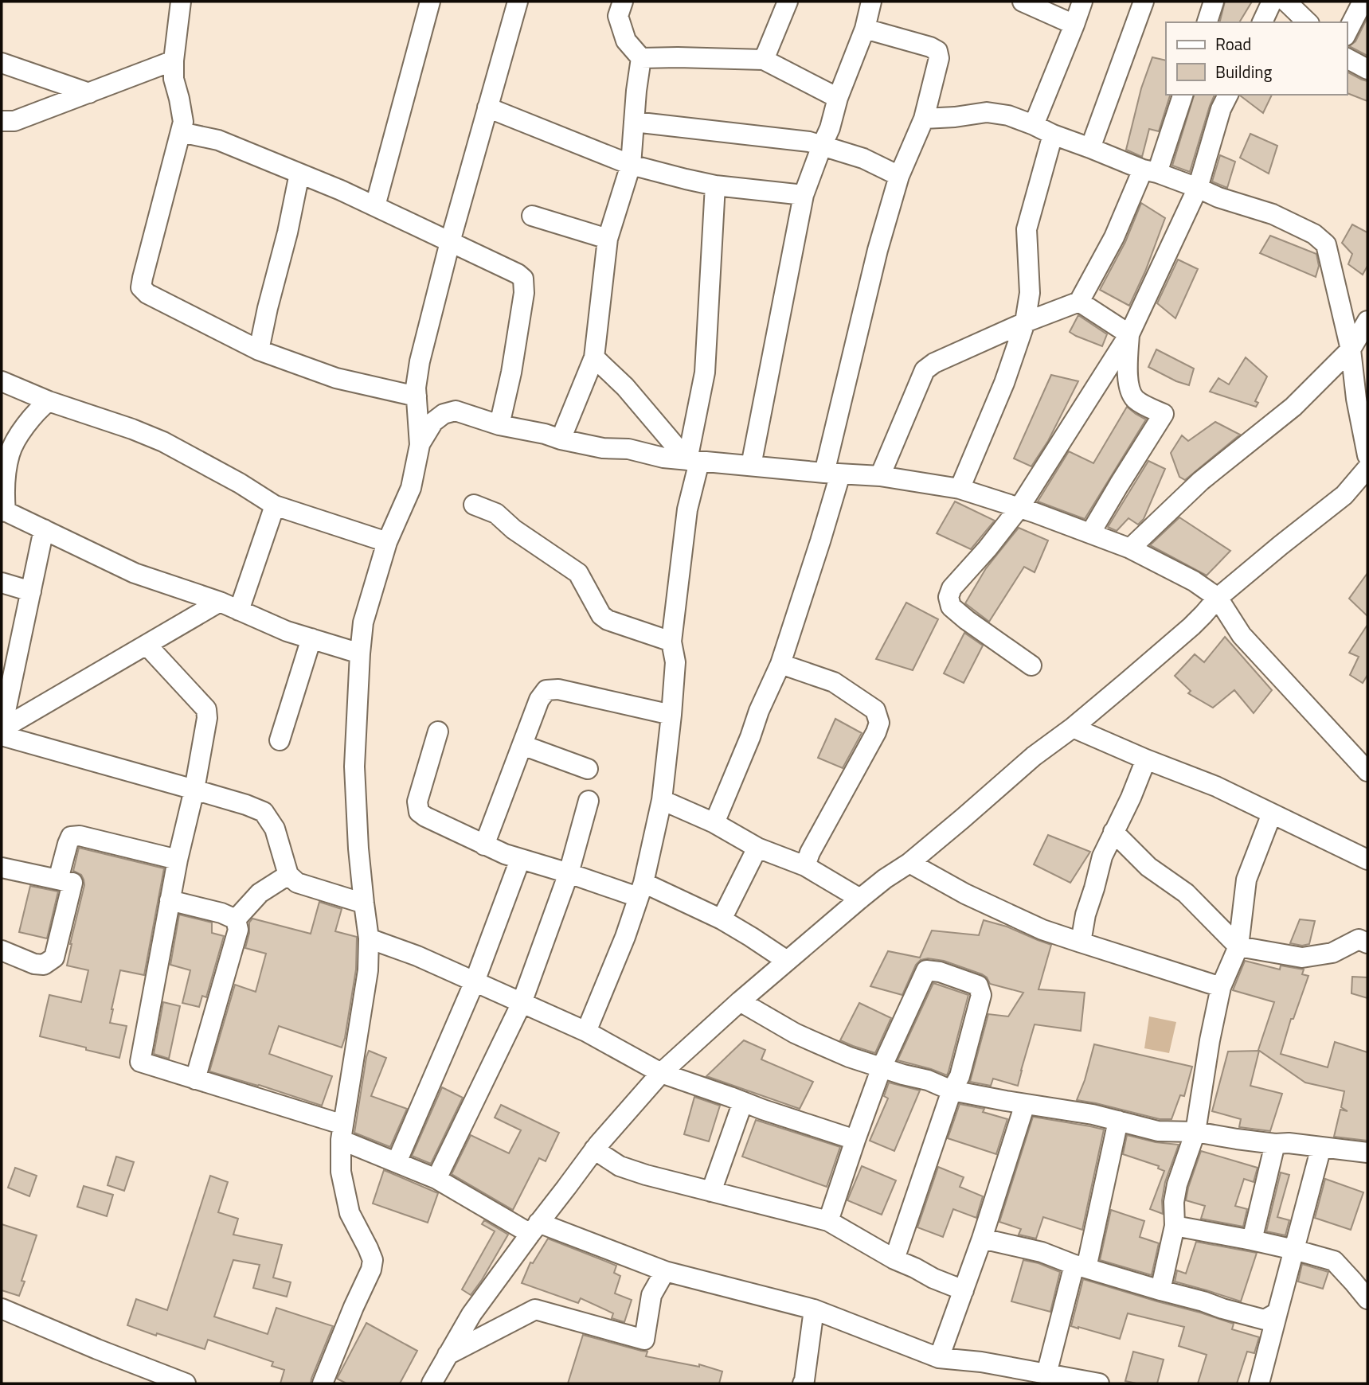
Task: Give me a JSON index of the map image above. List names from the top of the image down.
{
  "legend": ["Road", "Building"]
}
